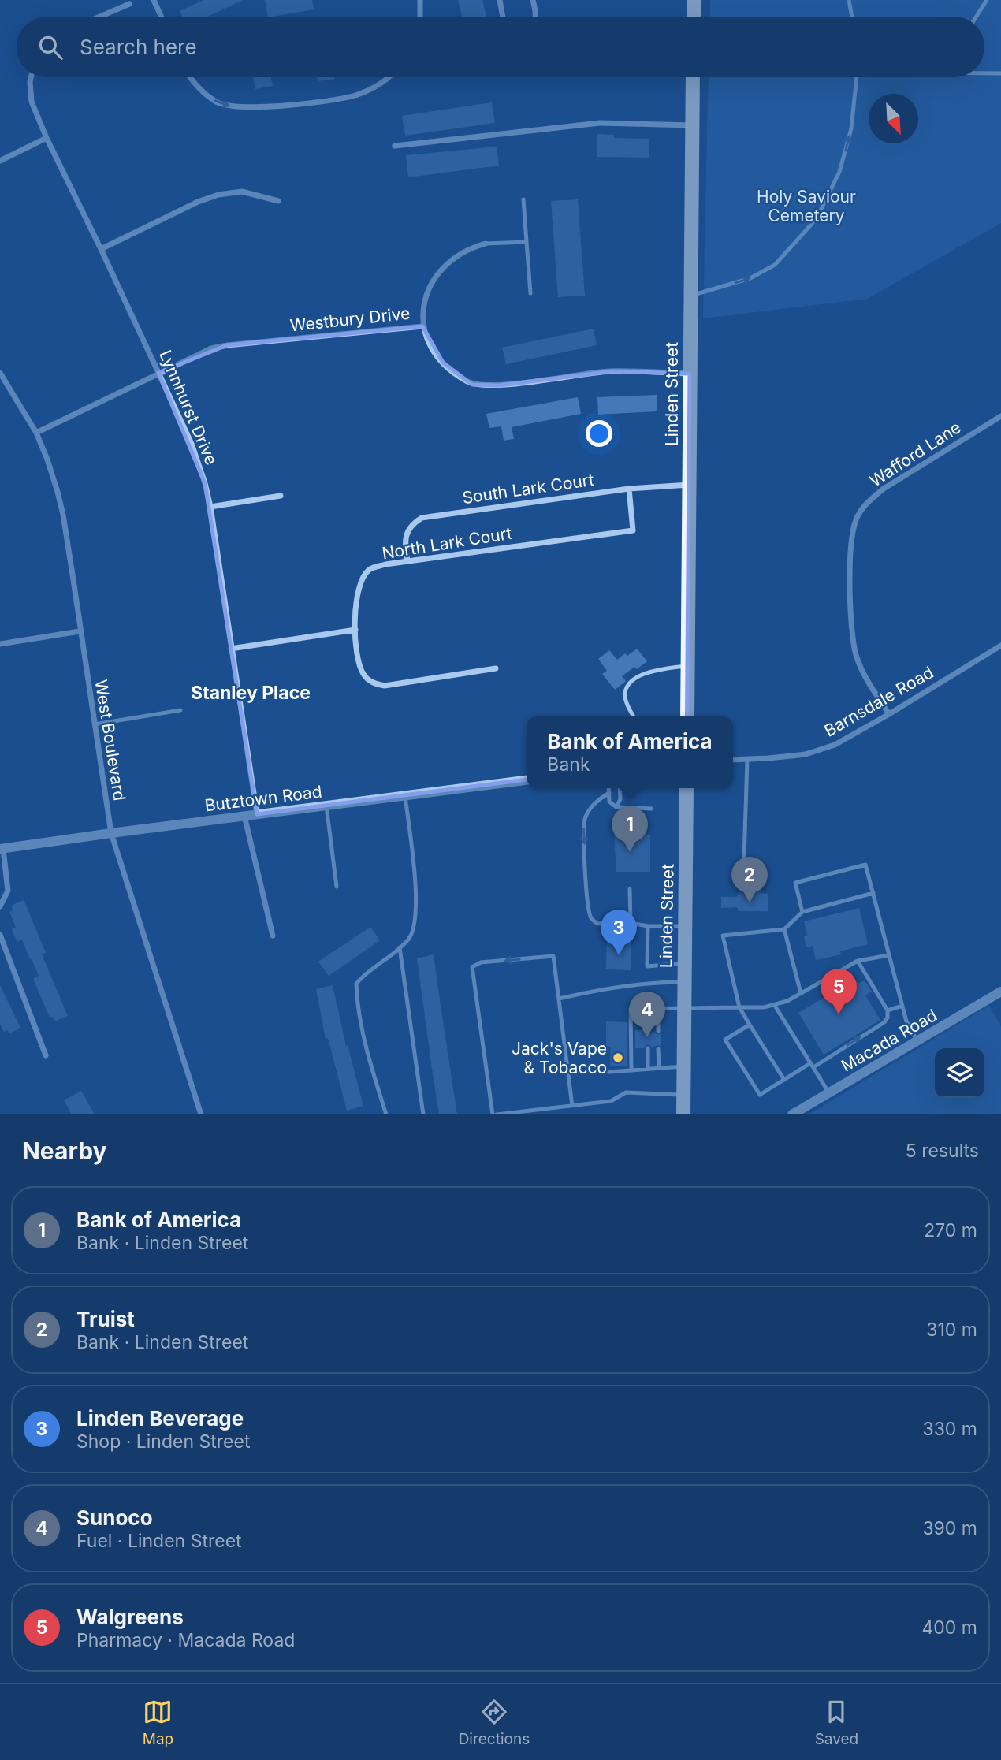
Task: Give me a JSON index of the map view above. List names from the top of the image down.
{
  "streets": {
    "main road": ["Linden Street"],
    "street": [
      "Westbury Drive",
      "Lynnhurst Drive",
      "Wafford Lane",
      "South Lark Court",
      "North Lark Court",
      "Barnsdale Road",
      "West Boulevard",
      "Butztown Road",
      "Macada Road"
    ]
  },
  "crossings": [
    ["Westbury Drive", "Linden Street"],
    ["Westbury Drive", "Lynnhurst Drive"],
    ["Westbury Drive", "West Boulevard"],
    ["Linden Street", "South Lark Court"],
    ["Lynnhurst Drive", "Butztown Road"],
    ["Wafford Lane", "Barnsdale Road"],
    ["South Lark Court", "North Lark Court"],
    ["West Boulevard", "Butztown Road"]
  ],
  "districts": ["Stanley Place"],
  "parks": ["Holy Saviour Cemetery"],
  "places": ["Jack's Vape & Tobacco"],
  "north": "bottom right",
  "page": {
    "search": "Search here",
    "popup": ["Bank of America", "Bank"],
    "pins": [
      "1",
      "2",
      "3",
      "5",
      "4"
    ],
    "heading": ["Nearby", "5 results"],
    "list": [
      {
        "mark": "1",
        "name": "Bank of America",
        "note": "Bank · Linden Street",
        "value": "270 m"
      },
      {
        "mark": "2",
        "name": "Truist",
        "note": "Bank · Linden Street",
        "value": "310 m"
      },
      {
        "mark": "3",
        "name": "Linden Beverage",
        "note": "Shop · Linden Street",
        "value": "330 m"
      },
      {
        "mark": "4",
        "name": "Sunoco",
        "note": "Fuel · Linden Street",
        "value": "390 m"
      },
      {
        "mark": "5",
        "name": "Walgreens",
        "note": "Pharmacy · Macada Road",
        "value": "400 m"
      }
    ],
    "nav": ["Map", "Directions", "Saved"]
  }
}
